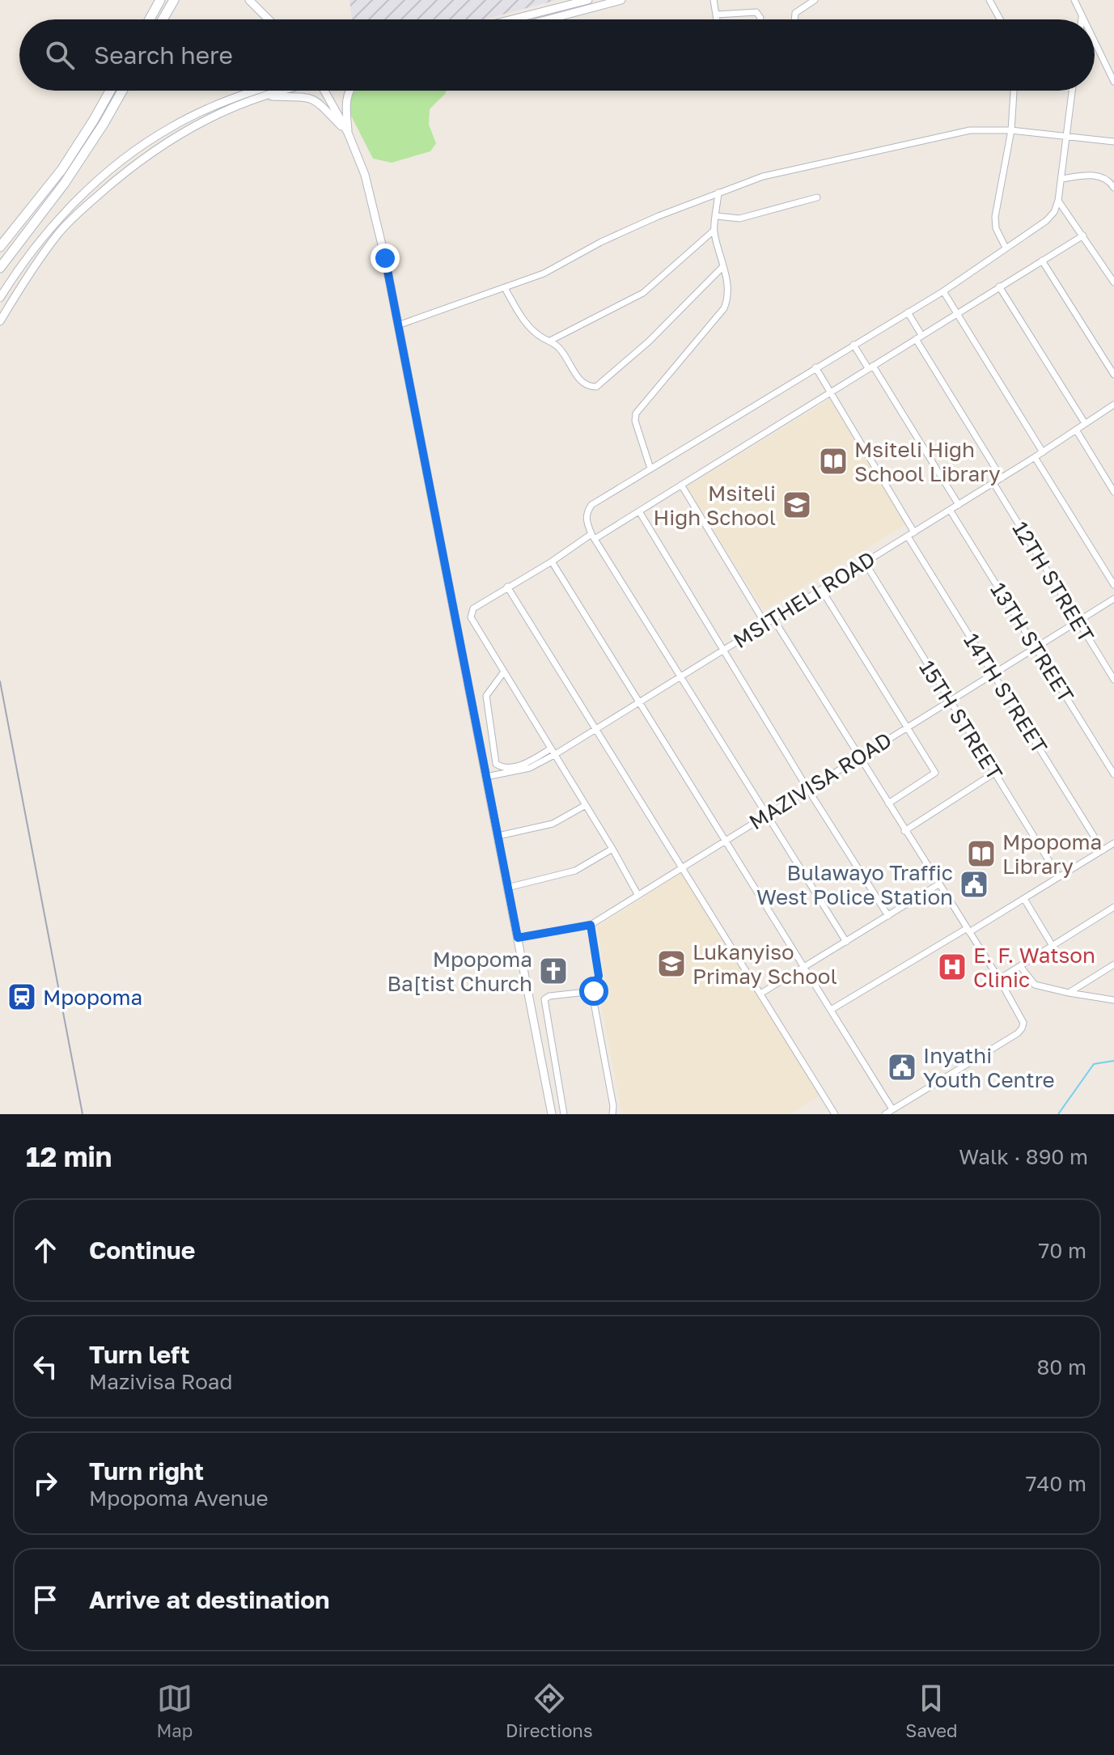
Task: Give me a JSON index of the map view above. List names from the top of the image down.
{
  "streets": {
    "street": [
      "12TH STREET",
      "MSITHELI ROAD",
      "13TH STREET",
      "14TH STREET",
      "15TH STREET",
      "MAZIVISA ROAD"
    ]
  },
  "crossings": [
    ["12TH STREET", "MSITHELI ROAD"],
    ["12TH STREET", "MAZIVISA ROAD"],
    ["MSITHELI ROAD", "13TH STREET"],
    ["MSITHELI ROAD", "14TH STREET"],
    ["MSITHELI ROAD", "15TH STREET"],
    ["13TH STREET", "MAZIVISA ROAD"],
    ["14TH STREET", "MAZIVISA ROAD"],
    ["15TH STREET", "MAZIVISA ROAD"]
  ],
  "places": {
    "library": ["Msiteli High School Library", "Mpopoma Library"],
    "school or university": ["Msiteli High School", "Lukanyiso Primay School"],
    "public building": ["Bulawayo Traffic West Police Station", "Inyathi Youth Centre"],
    "hospital": ["E. F. Watson Clinic"],
    "church": ["Mpopoma Ba[tist Church"],
    "station": ["Mpopoma"]
  },
  "page": {
    "search": "Search here",
    "heading": ["12 min", "Walk · 890 m"],
    "list": [
      ["Continue", "70 m"],
      ["Turn left", "Mazivisa Road", "80 m"],
      ["Turn right", "Mpopoma Avenue", "740 m"],
      "Arrive at destination"
    ],
    "nav": ["Map", "Directions", "Saved"]
  }
}
